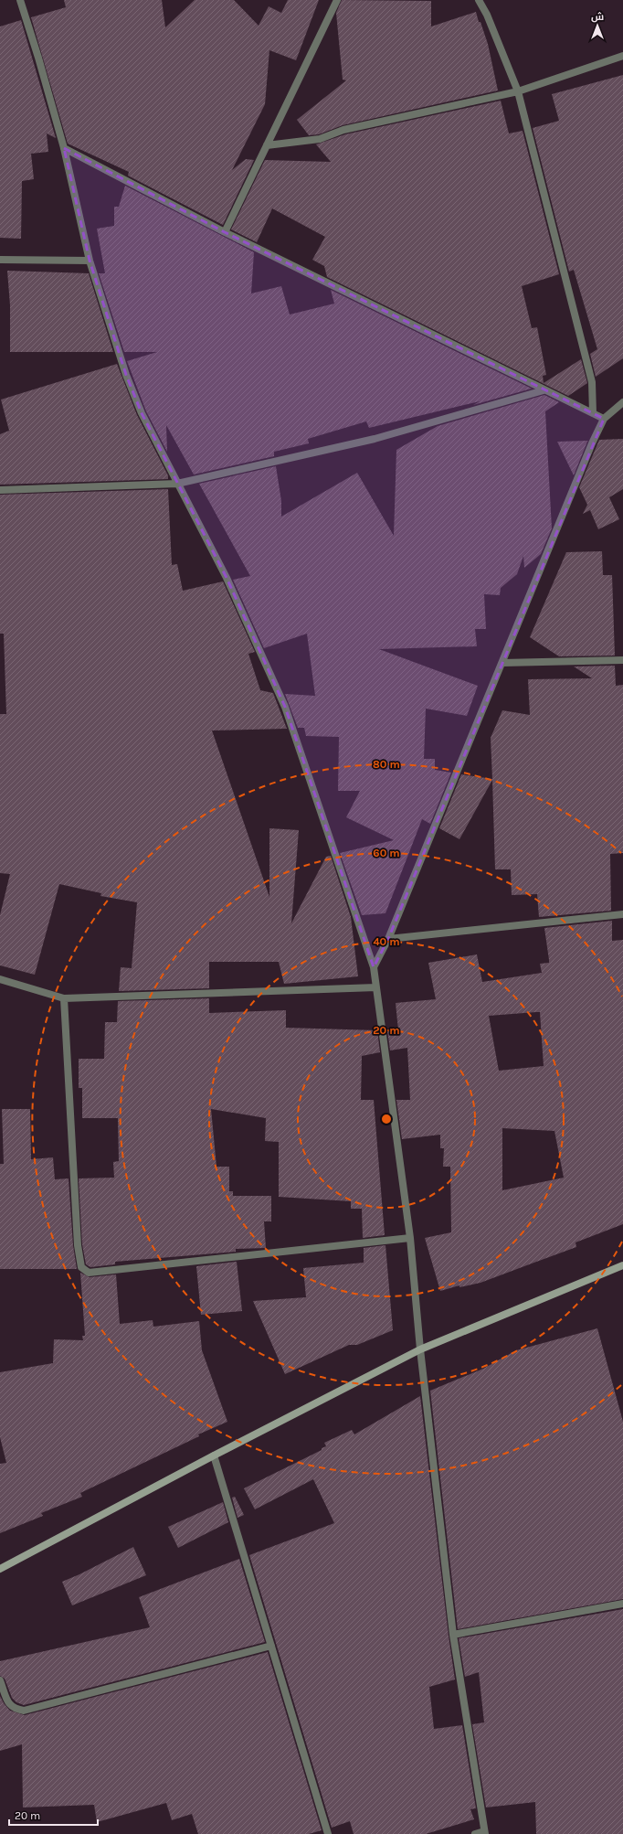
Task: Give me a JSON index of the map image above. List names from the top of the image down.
{
  "scale_bar": "20 m",
  "north": "top",
  "rings": [
    "80 m",
    "60 m",
    "40 m",
    "20 m"
  ]
}
